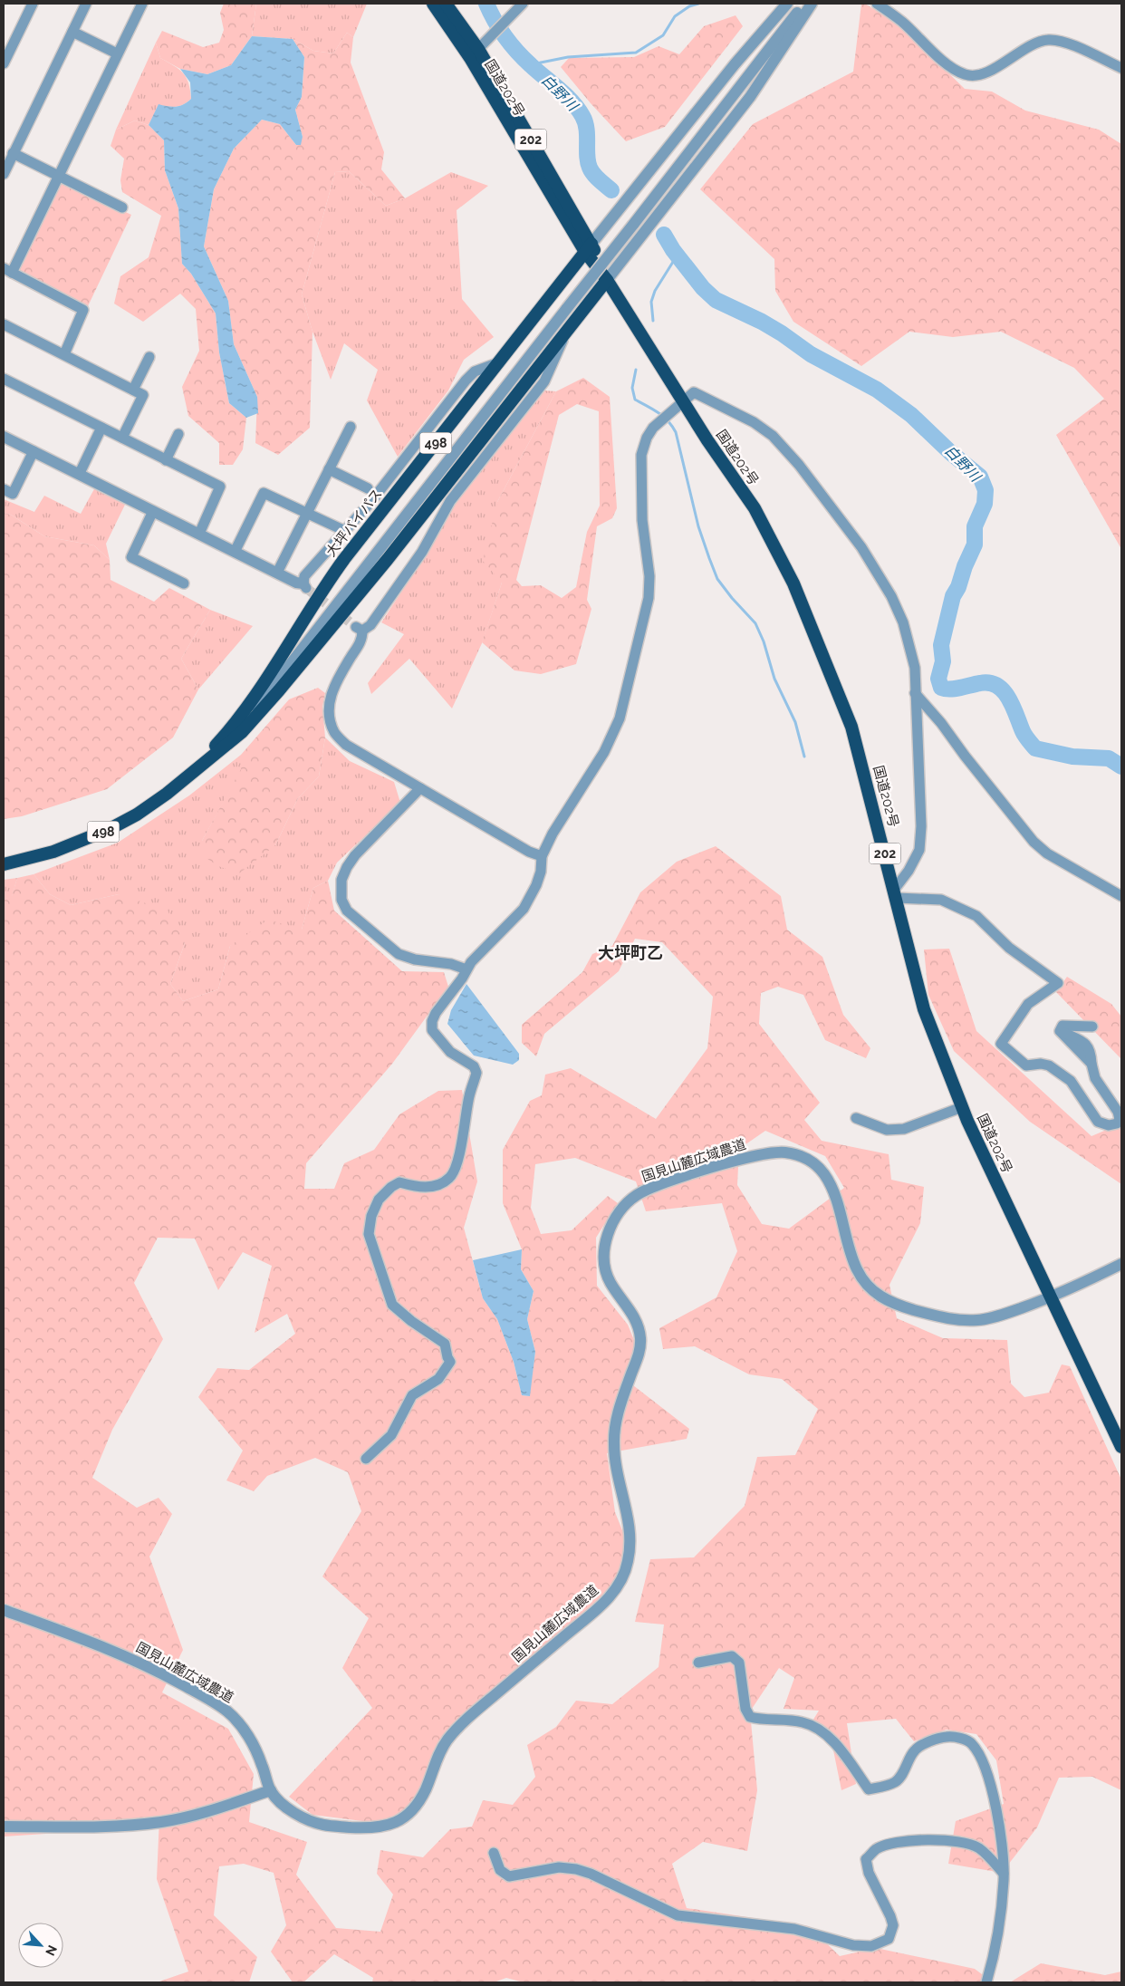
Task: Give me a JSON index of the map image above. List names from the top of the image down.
{
  "streets": {
    "highway": [
      "国道202号",
      "202",
      "498",
      "大坪バイパス"
    ],
    "street": ["国見山麓広域農道"]
  },
  "crossings": [
    ["国道202号", "大坪バイパス"],
    ["国道202号", "国見山麓広域農道"]
  ],
  "districts": ["大坪町乙"],
  "water": ["白野川"],
  "north": "bottom right"
}
